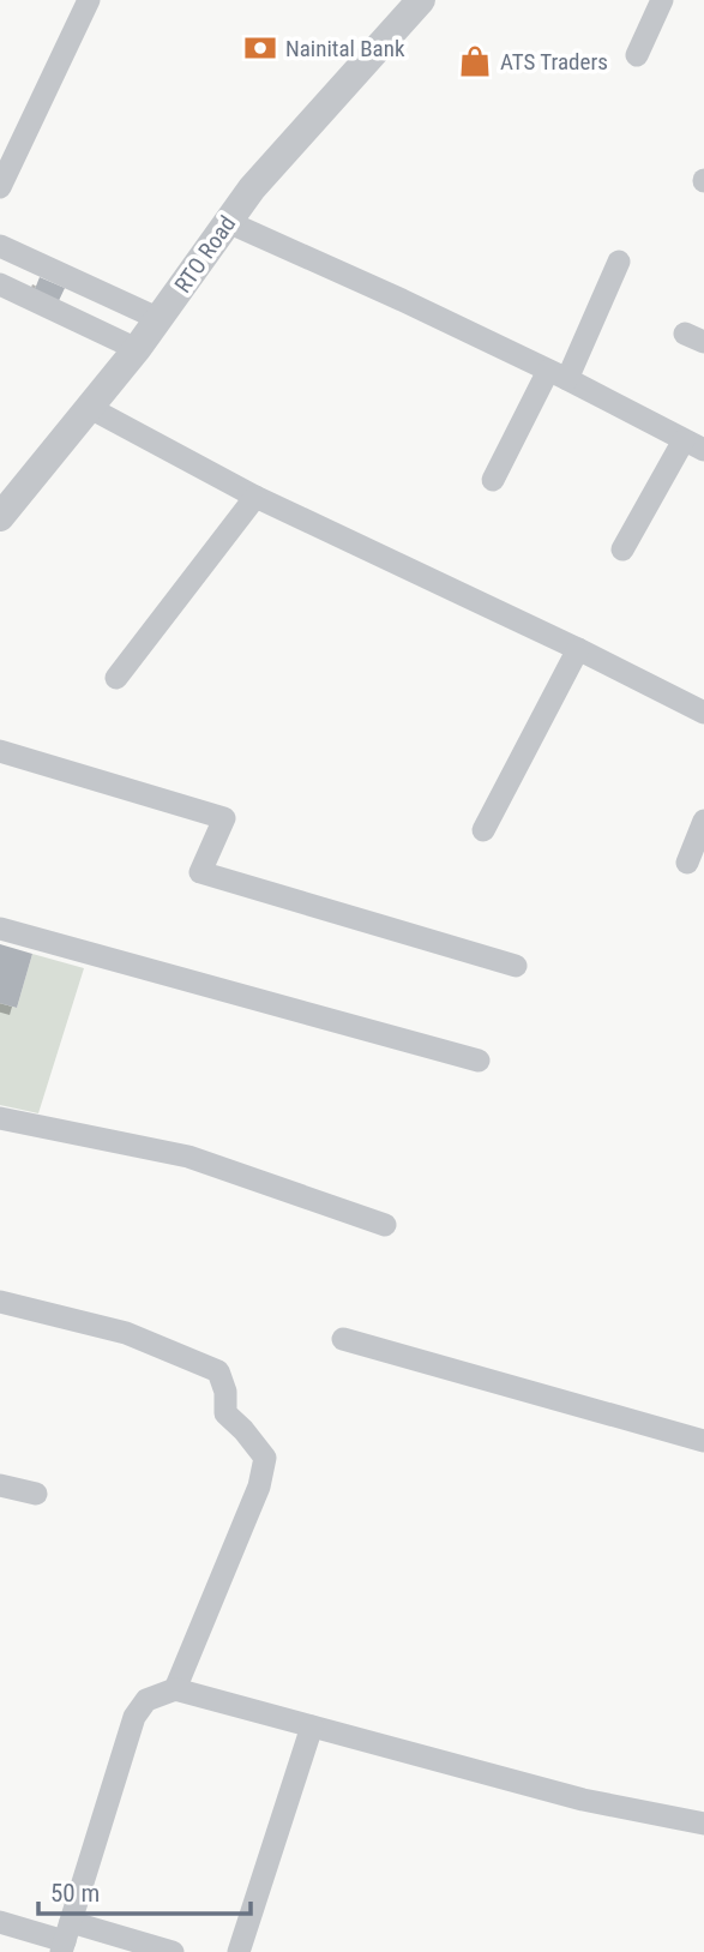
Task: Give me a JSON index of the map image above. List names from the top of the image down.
{
  "streets": {
    "street": ["RTO Road"]
  },
  "places": {
    "bank": ["Nainital Bank"],
    "shop": ["ATS Traders"]
  },
  "scale_bar": "50 m"
}
